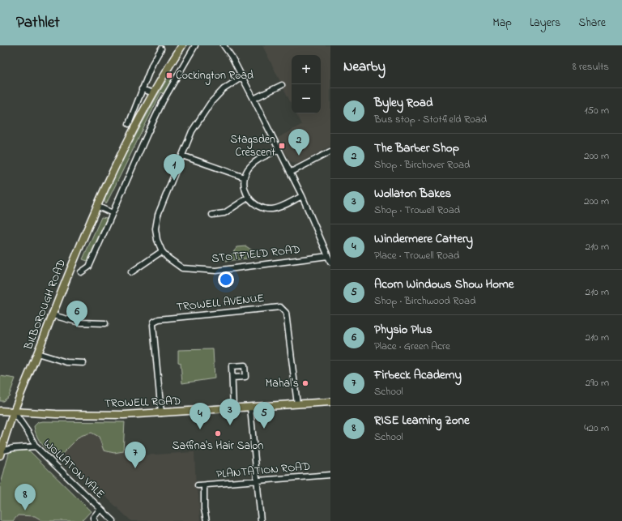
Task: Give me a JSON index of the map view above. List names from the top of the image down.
{
  "streets": {
    "main road": ["BILBOROUGH ROAD", "TROWELL ROAD"],
    "street": [
      "STOTFIELD ROAD",
      "TROWELL AVENUE",
      "WOLLATON VALE",
      "PLANTATION ROAD"
    ]
  },
  "crossings": [
    ["TROWELL AVENUE", "TROWELL ROAD"],
    ["BILBOROUGH ROAD", "TROWELL ROAD"],
    ["BILBOROUGH ROAD", "WOLLATON VALE"],
    ["TROWELL ROAD", "WOLLATON VALE"]
  ],
  "places": {
    "transit": ["Cockington Road", "Stagsden Crescent"],
    "other": ["Mahal's", "Saffina's Hair Salon"]
  },
  "page": {
    "header": "Pathlet",
    "nav": ["Map", "Layers", "Share"],
    "heading": ["Nearby", "8 results"],
    "map_buttons": ["+", "−"],
    "list": [
      {
        "mark": "1",
        "name": "Byley Road",
        "note": "Bus stop · Stotfield Road",
        "value": "150 m"
      },
      {
        "mark": "2",
        "name": "The Barber Shop",
        "note": "Shop · Birchover Road",
        "value": "200 m"
      },
      {
        "mark": "3",
        "name": "Wollaton Bakes",
        "note": "Shop · Trowell Road",
        "value": "200 m"
      },
      {
        "mark": "4",
        "name": "Windermere Cattery",
        "note": "Place · Trowell Road",
        "value": "210 m"
      },
      {
        "mark": "5",
        "name": "Acorn Windows Show Home",
        "note": "Shop · Birchwood Road",
        "value": "210 m"
      },
      {
        "mark": "6",
        "name": "Physio Plus",
        "note": "Place · Green Acre",
        "value": "210 m"
      },
      {
        "mark": "7",
        "name": "Firbeck Academy",
        "note": "School",
        "value": "290 m"
      },
      {
        "mark": "8",
        "name": "RISE Learning Zone",
        "note": "School",
        "value": "420 m"
      }
    ],
    "pins": [
      "2",
      "1",
      "6",
      "3",
      "5",
      "4",
      "7",
      "8"
    ]
  }
}
